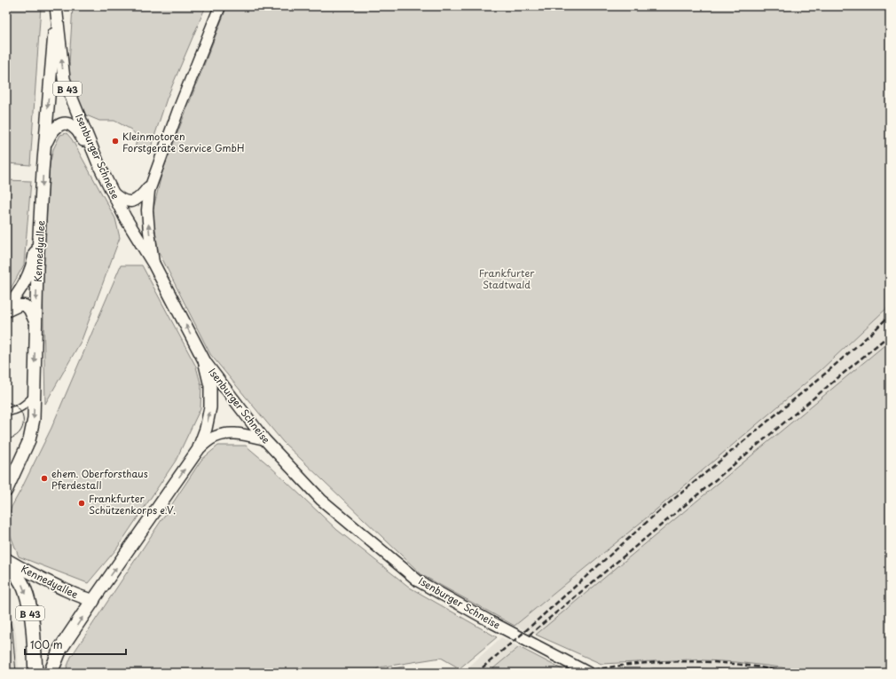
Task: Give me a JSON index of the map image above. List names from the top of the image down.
{
  "streets": {
    "highway": ["B 43"],
    "main road": ["Isenburger Schneise", "Kennedyallee"]
  },
  "crossings": [
    ["B 43", "Isenburger Schneise"],
    ["B 43", "Kennedyallee"],
    ["Isenburger Schneise", "Kennedyallee"]
  ],
  "one_way": ["Kennedyallee"],
  "parks": ["Frankfurter Stadtwald"],
  "places": ["Kleinmotoren Forstgeräte Service GmbH", "ehem. Oberforsthaus Pferdestall", "Frankfurter Schützenkorps e.V."],
  "scale_bar": "100 m"
}
